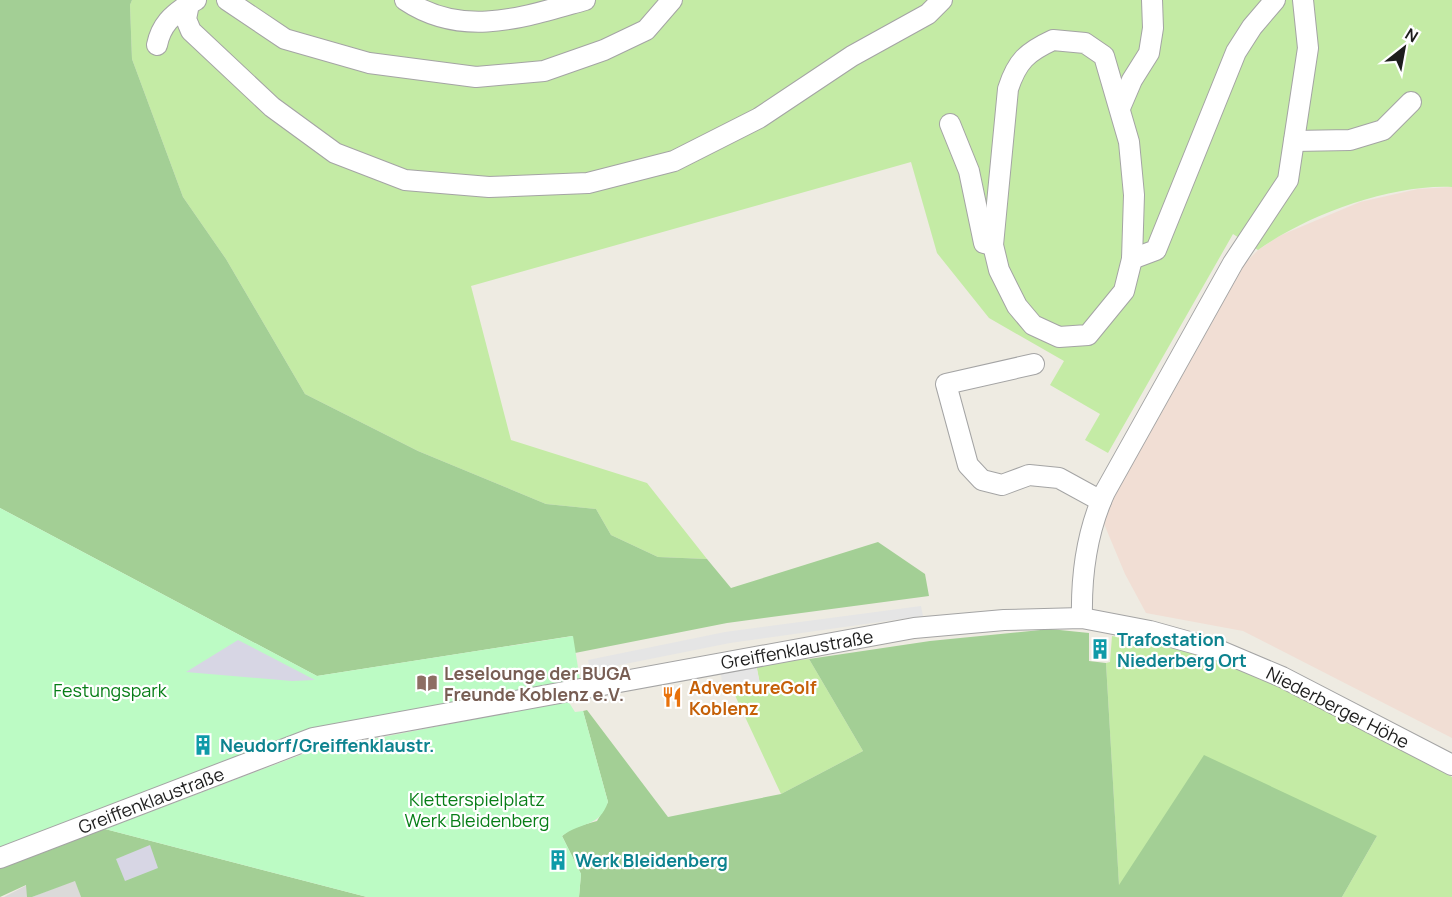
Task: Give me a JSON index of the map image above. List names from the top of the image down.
{
  "streets": {
    "street": ["Greiffenklaustraße", "Niederberger Höhe"]
  },
  "crossings": [
    ["Greiffenklaustraße", "Niederberger Höhe"]
  ],
  "parks": ["Festungspark", "Kletterspielplatz Werk Bleidenberg"],
  "places": {
    "building": ["Trafostation Niederberg Ort", "Neudorf/Greiffenklaustr.", "Werk Bleidenberg"],
    "library": ["Leselounge der BUGA Freunde Koblenz e.V."],
    "restaurant": ["AdventureGolf Koblenz"]
  },
  "north": "top right"
}
